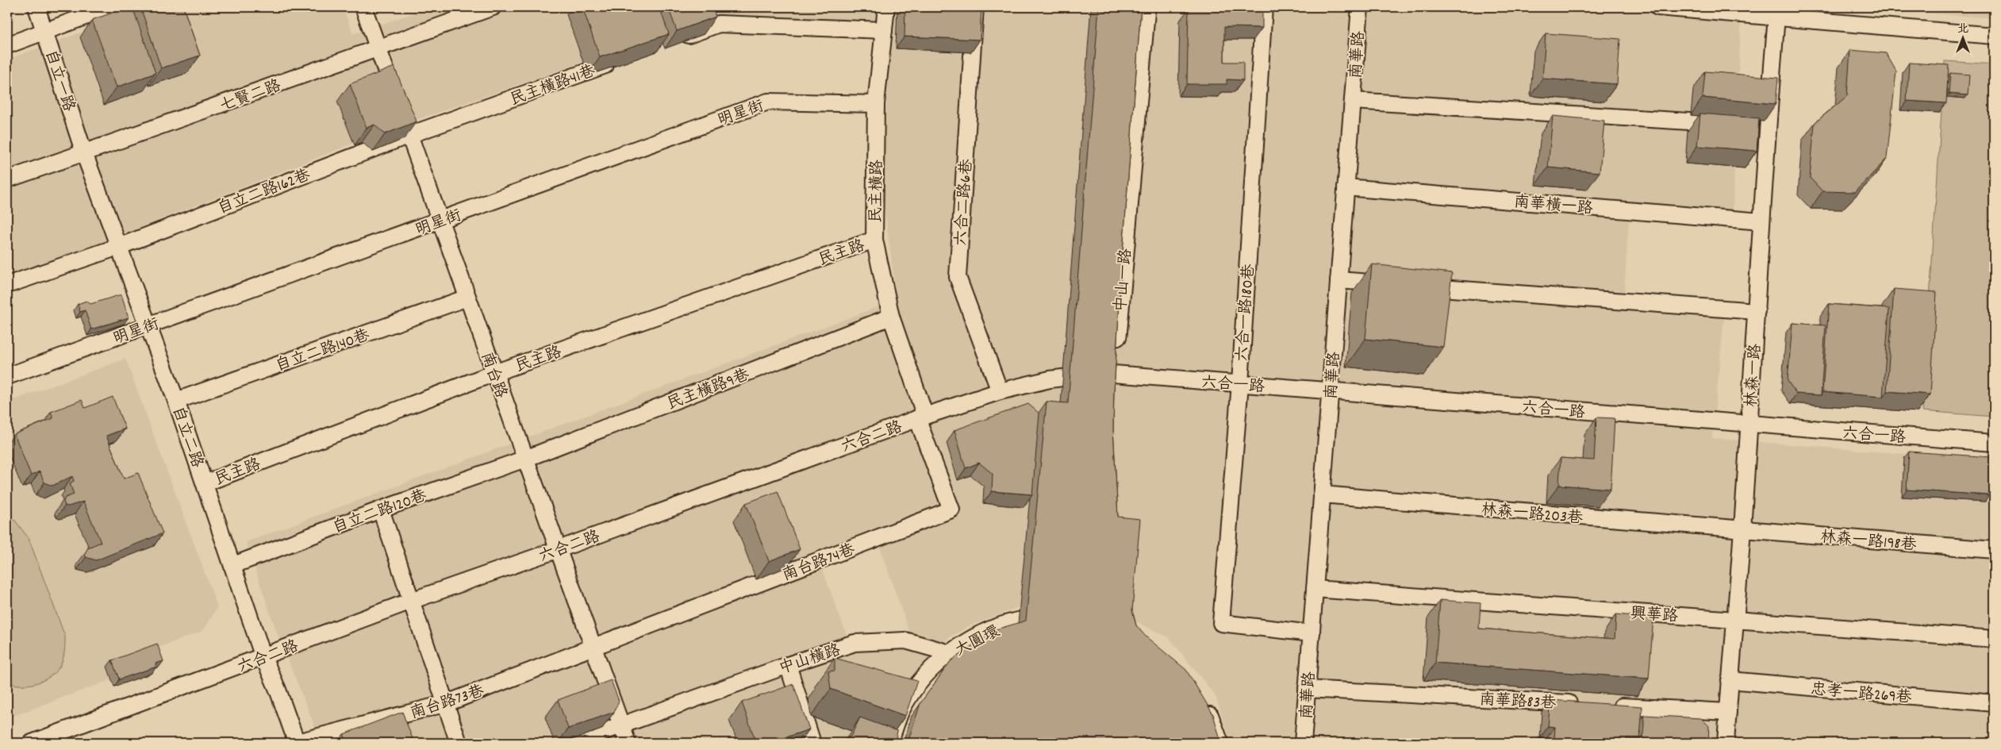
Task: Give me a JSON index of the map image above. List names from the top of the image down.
{
  "streets": {
    "main road": ["中山一路"],
    "street": [
      "南華路",
      "自立一路",
      "民主橫路41巷",
      "七賢二路",
      "明星街",
      "自立二路162巷",
      "民主橫路",
      "六合二路6巷",
      "南華橫一路",
      "民主路",
      "六合一路180巷",
      "自立二路140巷",
      "南台路",
      "林森一路",
      "六合一路",
      "民主橫路9巷",
      "六合二路",
      "自立二路",
      "自立二路120巷",
      "林森一路203巷",
      "林森一路198巷",
      "南台路74巷",
      "興華路",
      "大圓環",
      "中山橫路",
      "忠孝一路269巷",
      "南華路83巷",
      "南台路73巷"
    ]
  },
  "crossings": [
    ["南華路", "南華橫一路"],
    ["南華路", "六合一路180巷"],
    ["南華路", "六合一路"],
    ["南華路", "林森一路203巷"],
    ["南華路", "興華路"],
    ["南華路", "南華路83巷"],
    ["自立一路", "七賢二路"],
    ["自立一路", "自立二路"],
    ["民主橫路41巷", "自立二路162巷"],
    ["民主橫路41巷", "南台路"],
    ["七賢二路", "南台路"],
    ["七賢二路", "自立二路"],
    ["明星街", "民主橫路"],
    ["明星街", "南台路"],
    ["明星街", "自立二路"],
    ["自立二路162巷", "南台路"],
    ["自立二路162巷", "自立二路"],
    ["民主橫路", "民主路"],
    ["民主橫路", "民主橫路9巷"],
    ["民主橫路", "六合二路"],
    ["民主橫路", "南台路74巷"],
    ["六合二路6巷", "六合二路"],
    ["南華橫一路", "林森一路"],
    ["民主路", "南台路"],
    ["民主路", "自立二路"],
    ["中山一路", "六合一路"],
    ["中山一路", "六合二路"],
    ["六合一路180巷", "六合一路"],
    ["自立二路140巷", "南台路"],
    ["自立二路140巷", "自立二路"],
    ["南台路", "民主橫路9巷"],
    ["南台路", "六合二路"],
    ["南台路", "自立二路120巷"],
    ["南台路", "南台路74巷"],
    ["南台路", "中山橫路"],
    ["南台路", "南台路73巷"],
    ["林森一路", "六合一路"],
    ["林森一路", "林森一路203巷"],
    ["林森一路", "林森一路198巷"],
    ["林森一路", "興華路"],
    ["林森一路", "忠孝一路269巷"],
    ["六合一路", "六合二路"],
    ["民主橫路9巷", "自立二路120巷"],
    ["六合二路", "自立二路"],
    ["六合二路", "南台路74巷"],
    ["自立二路", "自立二路120巷"],
    ["自立二路", "南台路73巷"],
    ["林森一路203巷", "林森一路198巷"],
    ["南台路74巷", "南台路73巷"],
    ["大圓環", "中山橫路"]
  ],
  "north": "top"
}
